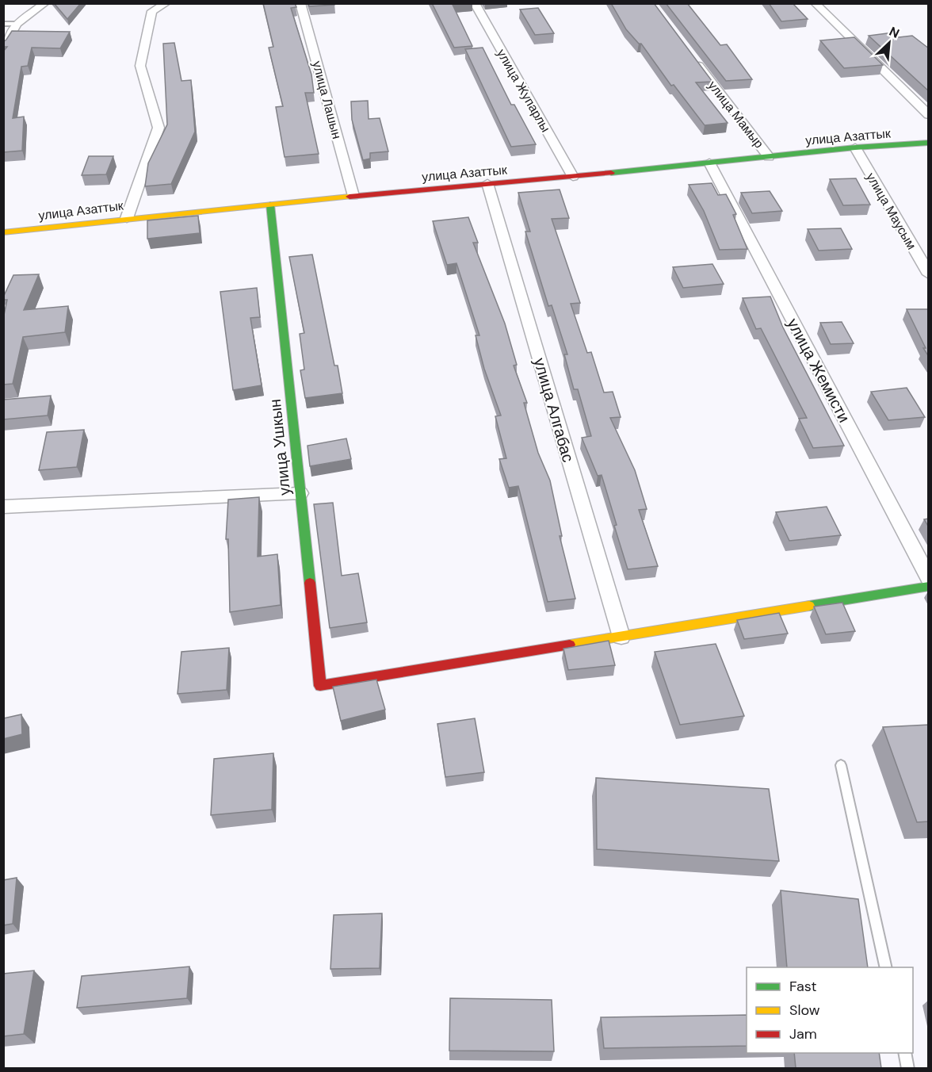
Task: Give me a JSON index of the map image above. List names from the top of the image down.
{
  "streets": {
    "street": [
      "улица Жупарлы",
      "улица Лашын",
      "улица Мамыр",
      "улица Азаттык",
      "улица Маусым",
      "улица Жемисти",
      "улица Алгабас",
      "улица Ушкын"
    ]
  },
  "crossings": [
    ["улица Жупарлы", "улица Азаттык"],
    ["улица Лашын", "улица Азаттык"],
    ["улица Мамыр", "улица Азаттык"],
    ["улица Азаттык", "улица Маусым"],
    ["улица Азаттык", "улица Жемисти"],
    ["улица Азаттык", "улица Алгабас"],
    ["улица Азаттык", "улица Ушкын"],
    ["улица Алгабас", "улица Ушкын"]
  ],
  "legend": ["Fast", "Slow", "Jam"],
  "north": "top right"
}
